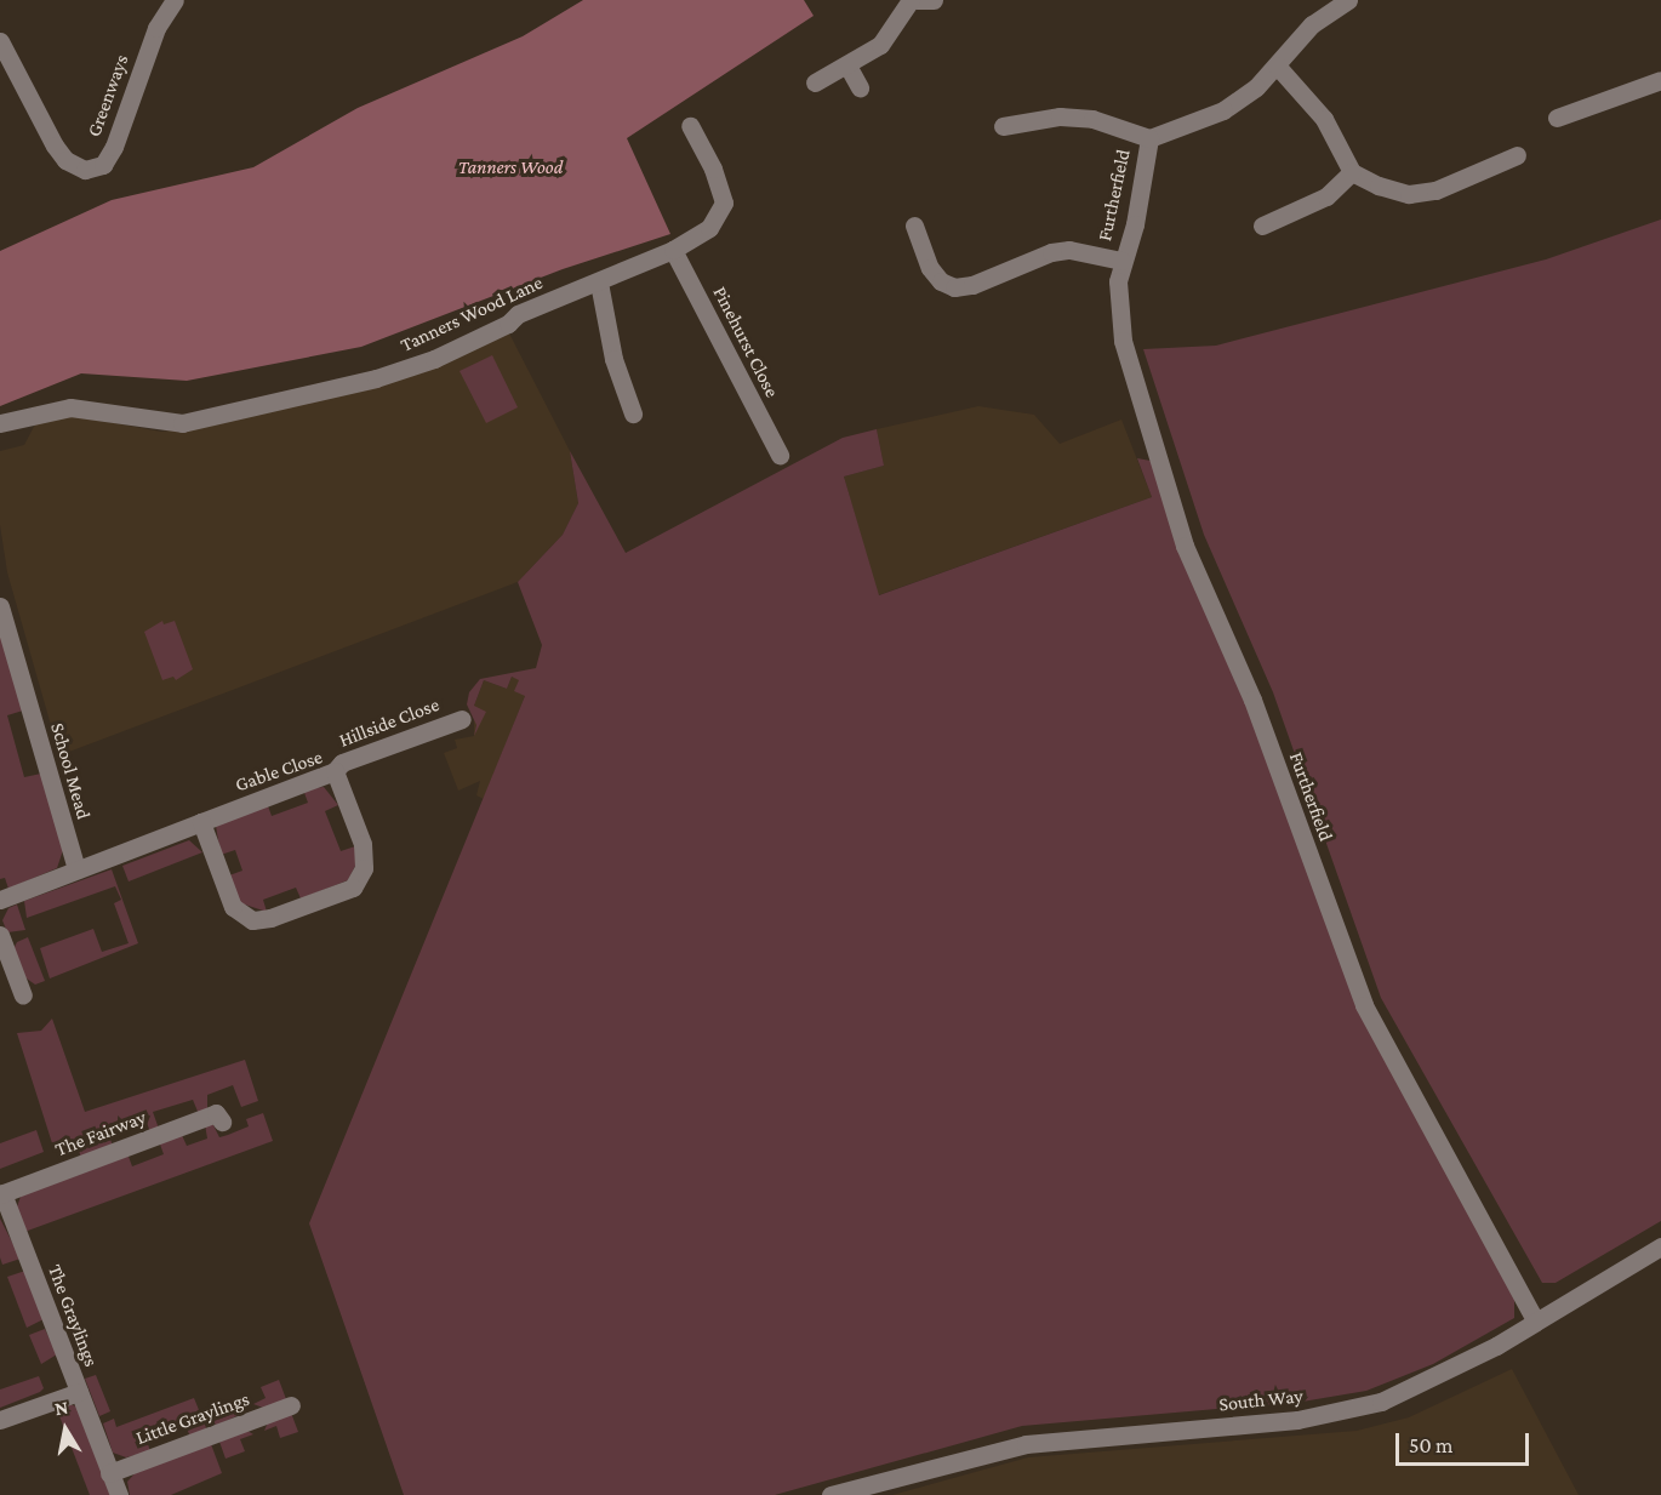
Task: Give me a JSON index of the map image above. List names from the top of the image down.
{
  "streets": {
    "street": [
      "Greenways",
      "Furtherfield",
      "Tanners Wood Lane",
      "Pinehurst Close",
      "Hillside Close",
      "School Mead",
      "Gable Close",
      "The Fairway",
      "The Graylings",
      "South Way",
      "Little Graylings"
    ]
  },
  "crossings": [
    ["Furtherfield", "South Way"],
    ["Tanners Wood Lane", "Pinehurst Close"],
    ["Hillside Close", "Gable Close"],
    ["School Mead", "Gable Close"],
    ["The Fairway", "The Graylings"],
    ["The Graylings", "Little Graylings"]
  ],
  "parks": ["Tanners Wood"],
  "scale_bar": "50 m",
  "north": "top"
}
